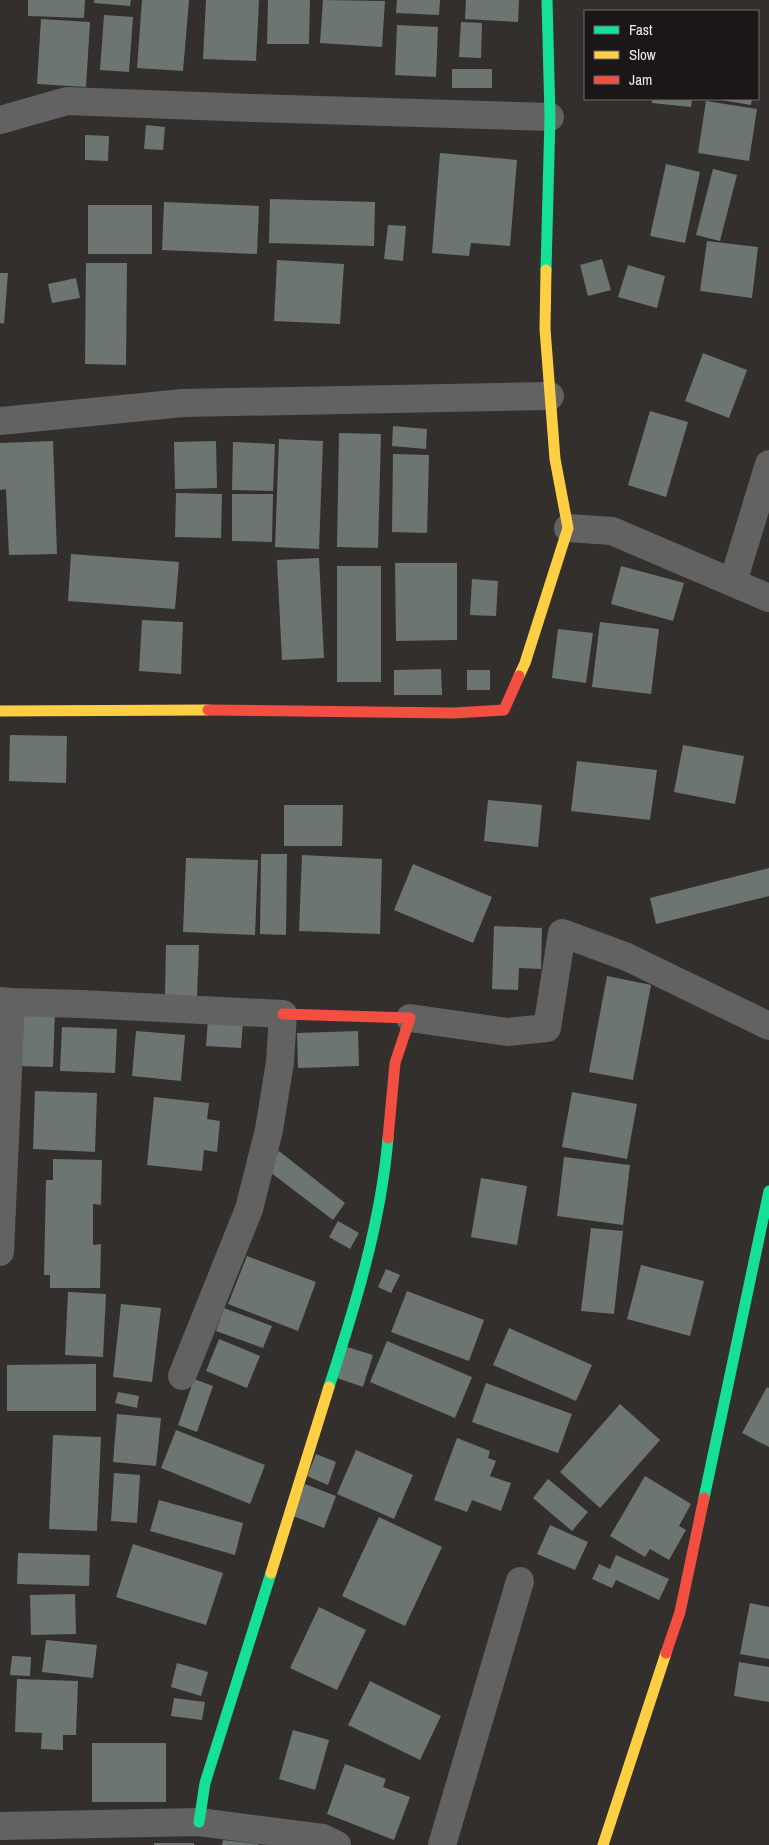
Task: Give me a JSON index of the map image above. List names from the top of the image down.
{
  "legend": ["Fast", "Slow", "Jam"]
}
